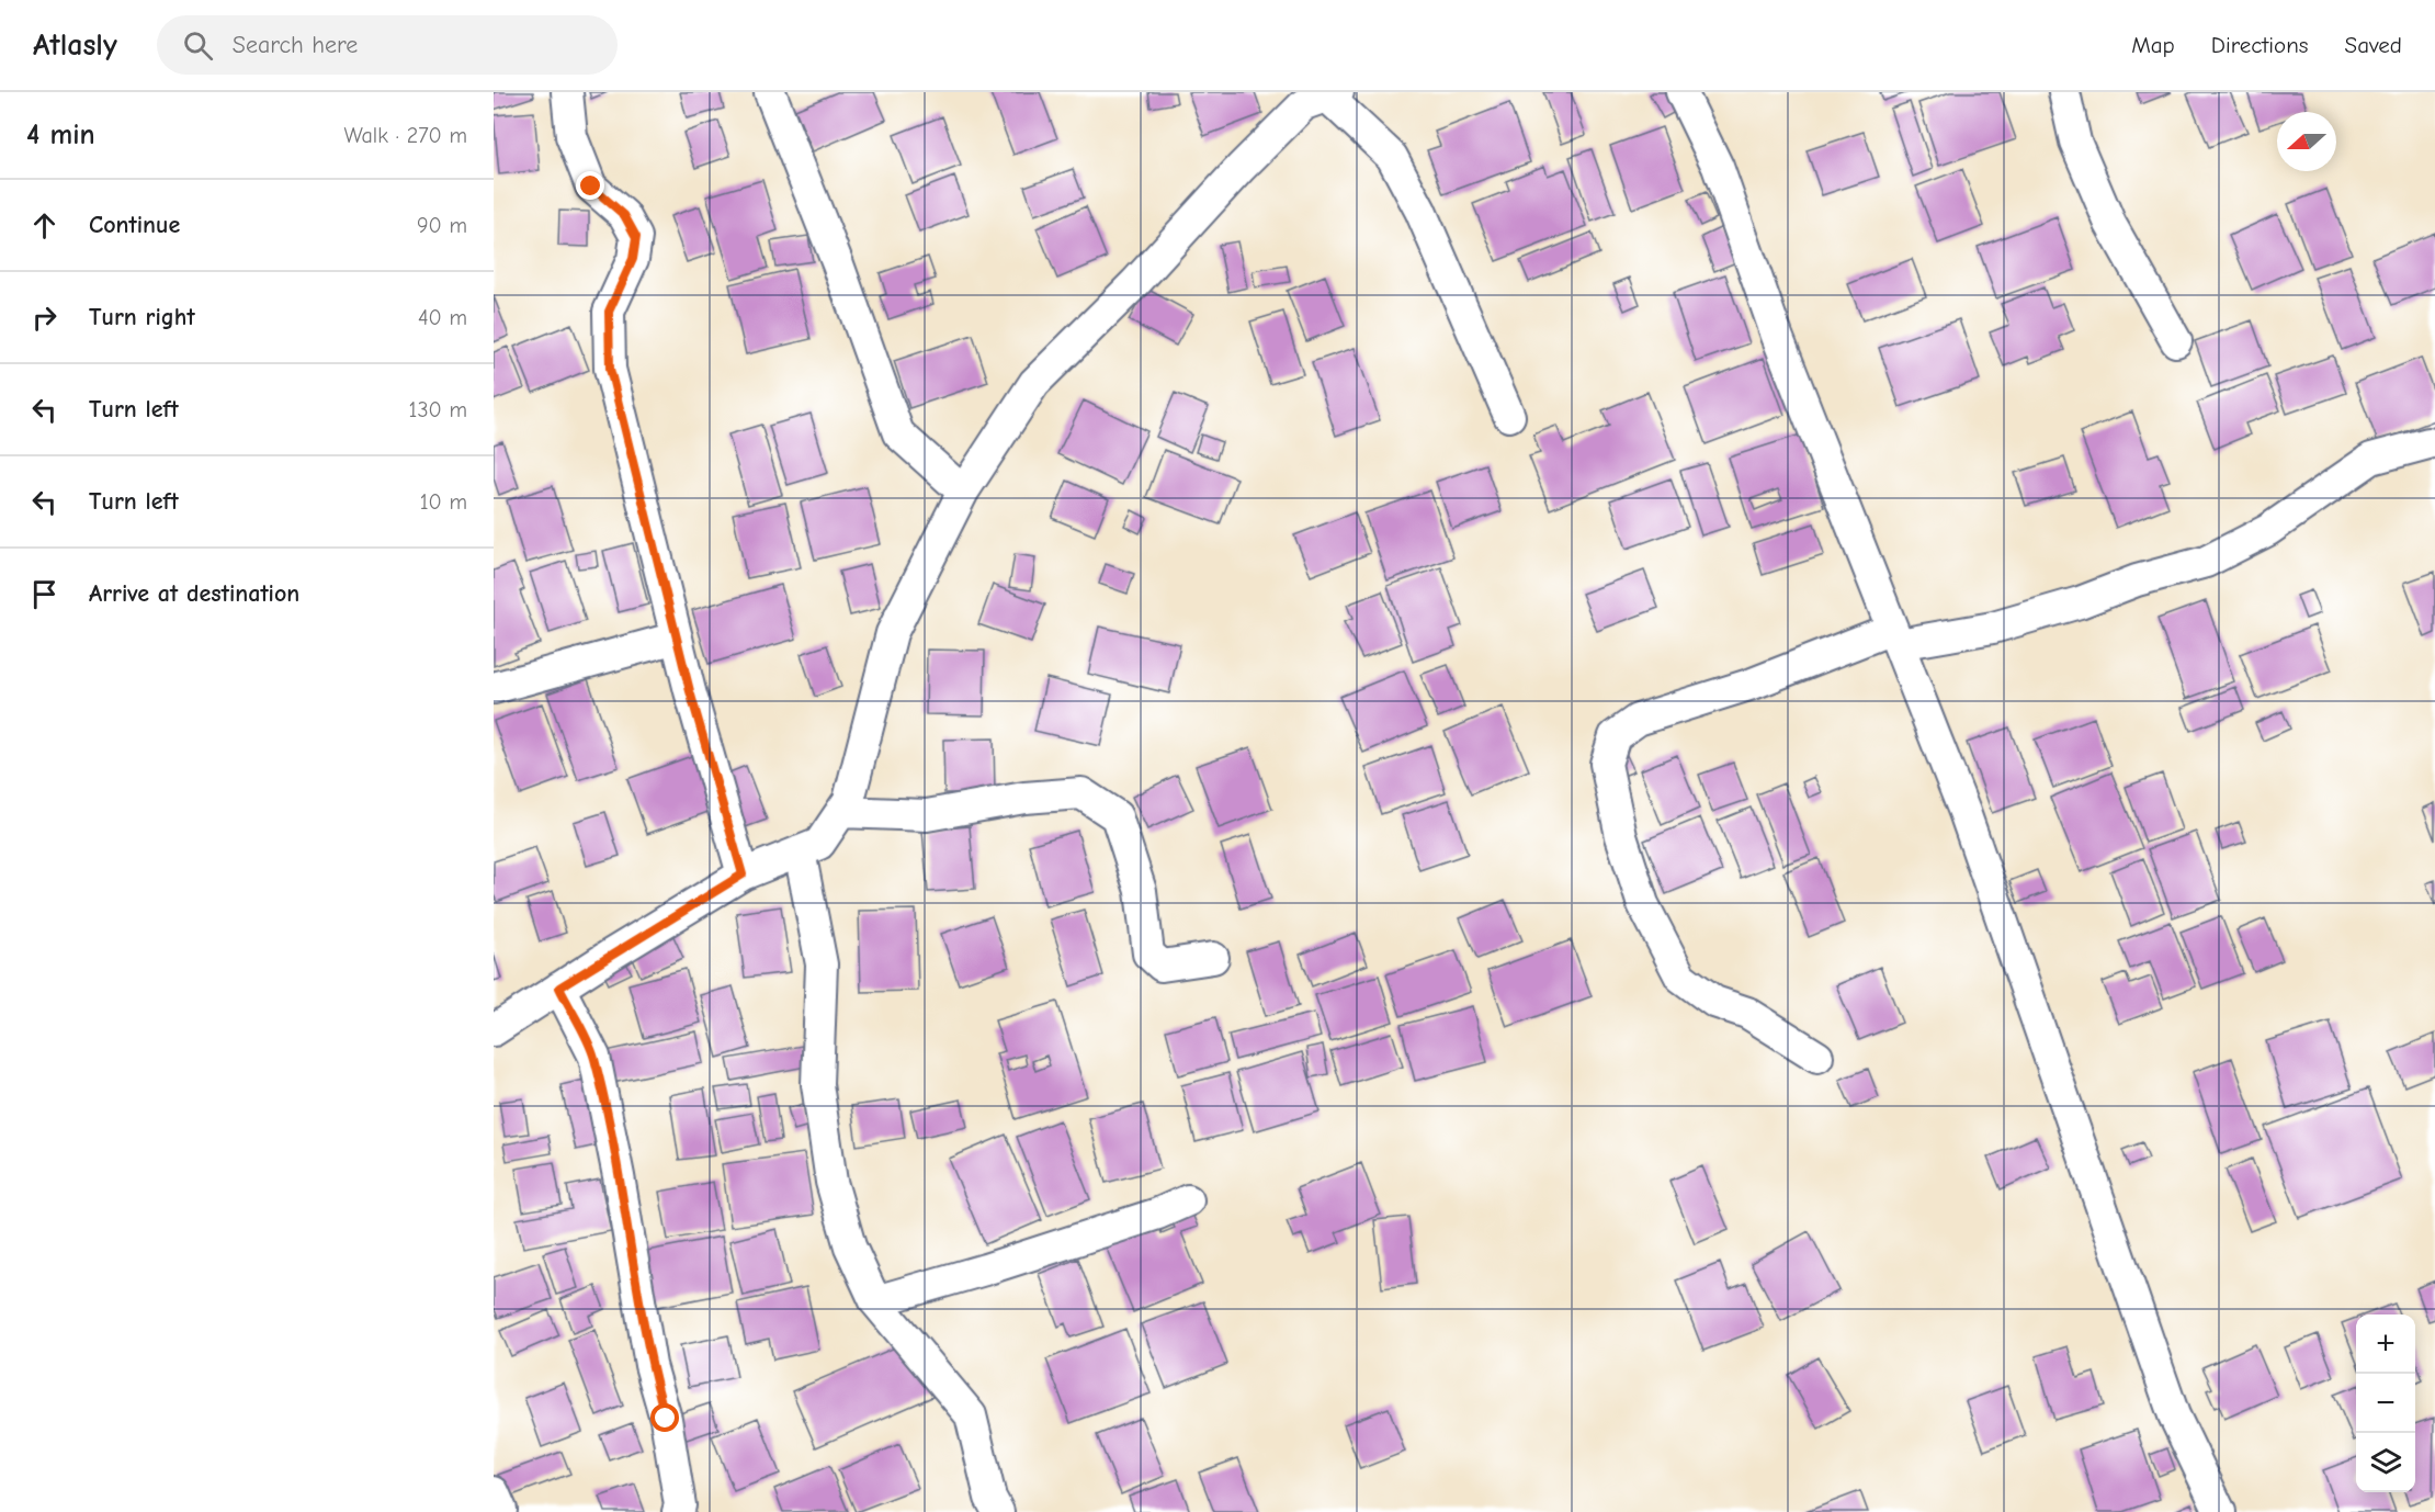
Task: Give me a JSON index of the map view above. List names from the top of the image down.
{
  "north": "left",
  "page": {
    "header": "Atlasly",
    "search": "Search here",
    "nav": ["Map", "Directions", "Saved"],
    "heading": ["4 min", "Walk · 270 m"],
    "list": [
      ["Continue", "90 m"],
      ["Turn right", "40 m"],
      ["Turn left", "130 m"],
      ["Turn left", "10 m"],
      "Arrive at destination"
    ],
    "map_buttons": ["+", "−"]
  }
}
